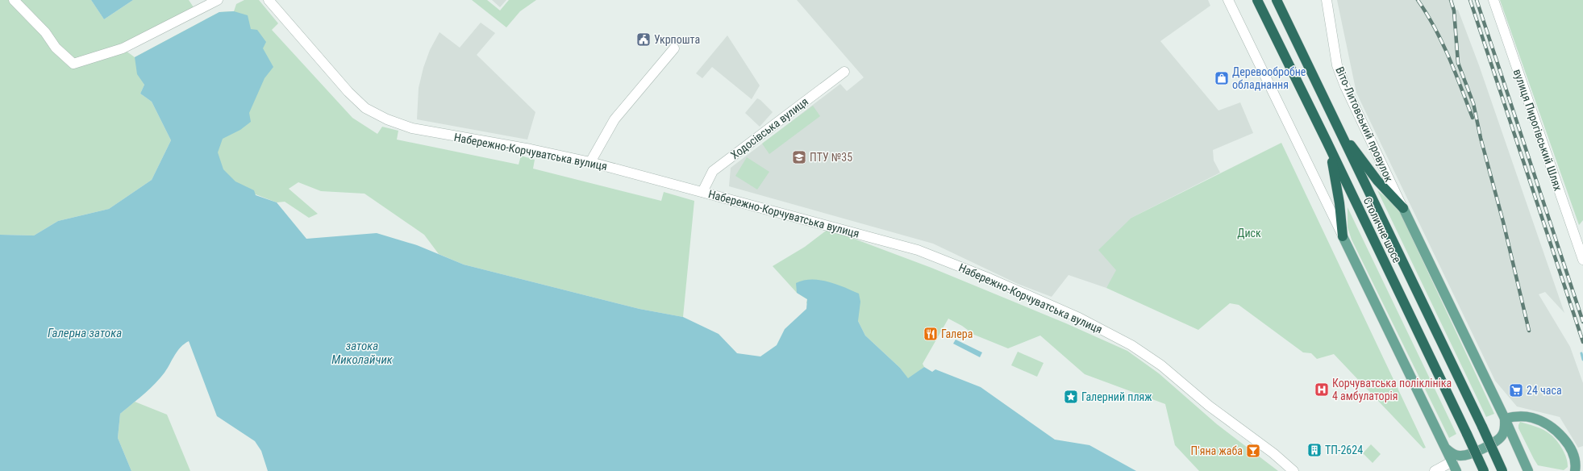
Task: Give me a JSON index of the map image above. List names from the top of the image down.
{
  "streets": {
    "highway": ["Столичне шосе"],
    "street": [
      "Віто-Литовський провулок",
      "Ходосівська вулиця",
      "вулиця Пирогівський Шлях",
      "Набережно-Корчуватська вулиця"
    ]
  },
  "crossings": [
    ["Ходосівська вулиця", "Набережно-Корчуватська вулиця"]
  ],
  "water": ["Галерна затока", "затока Миколайчик"],
  "parks": ["Диск"],
  "places": {
    "public building": ["Укрпошта"],
    "shop": ["Деревообробне обладнання"],
    "school or university": ["ПТУ №35"],
    "restaurant": ["Галера"],
    "hospital": ["Корчуватська поліклініка 4 амбулаторія"],
    "supermarket": ["24 часа"],
    "place": ["Галерний пляж"],
    "building": ["ТП-2624"],
    "bar": ["П'яна жаба"]
  }
}
